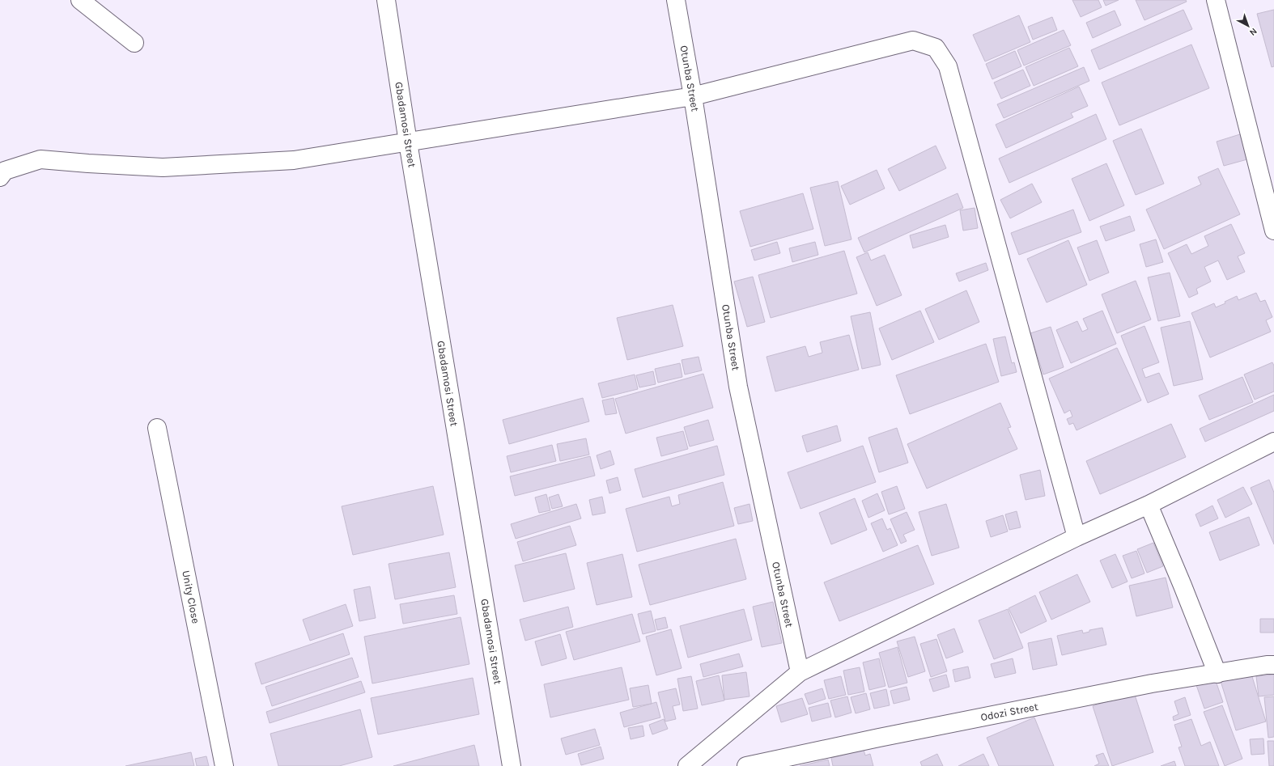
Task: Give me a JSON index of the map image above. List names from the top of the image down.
{
  "streets": {
    "street": [
      "Otunba Street",
      "Gbadamosi Street",
      "Unity Close",
      "Odozi Street"
    ]
  },
  "north": "bottom right"
}
